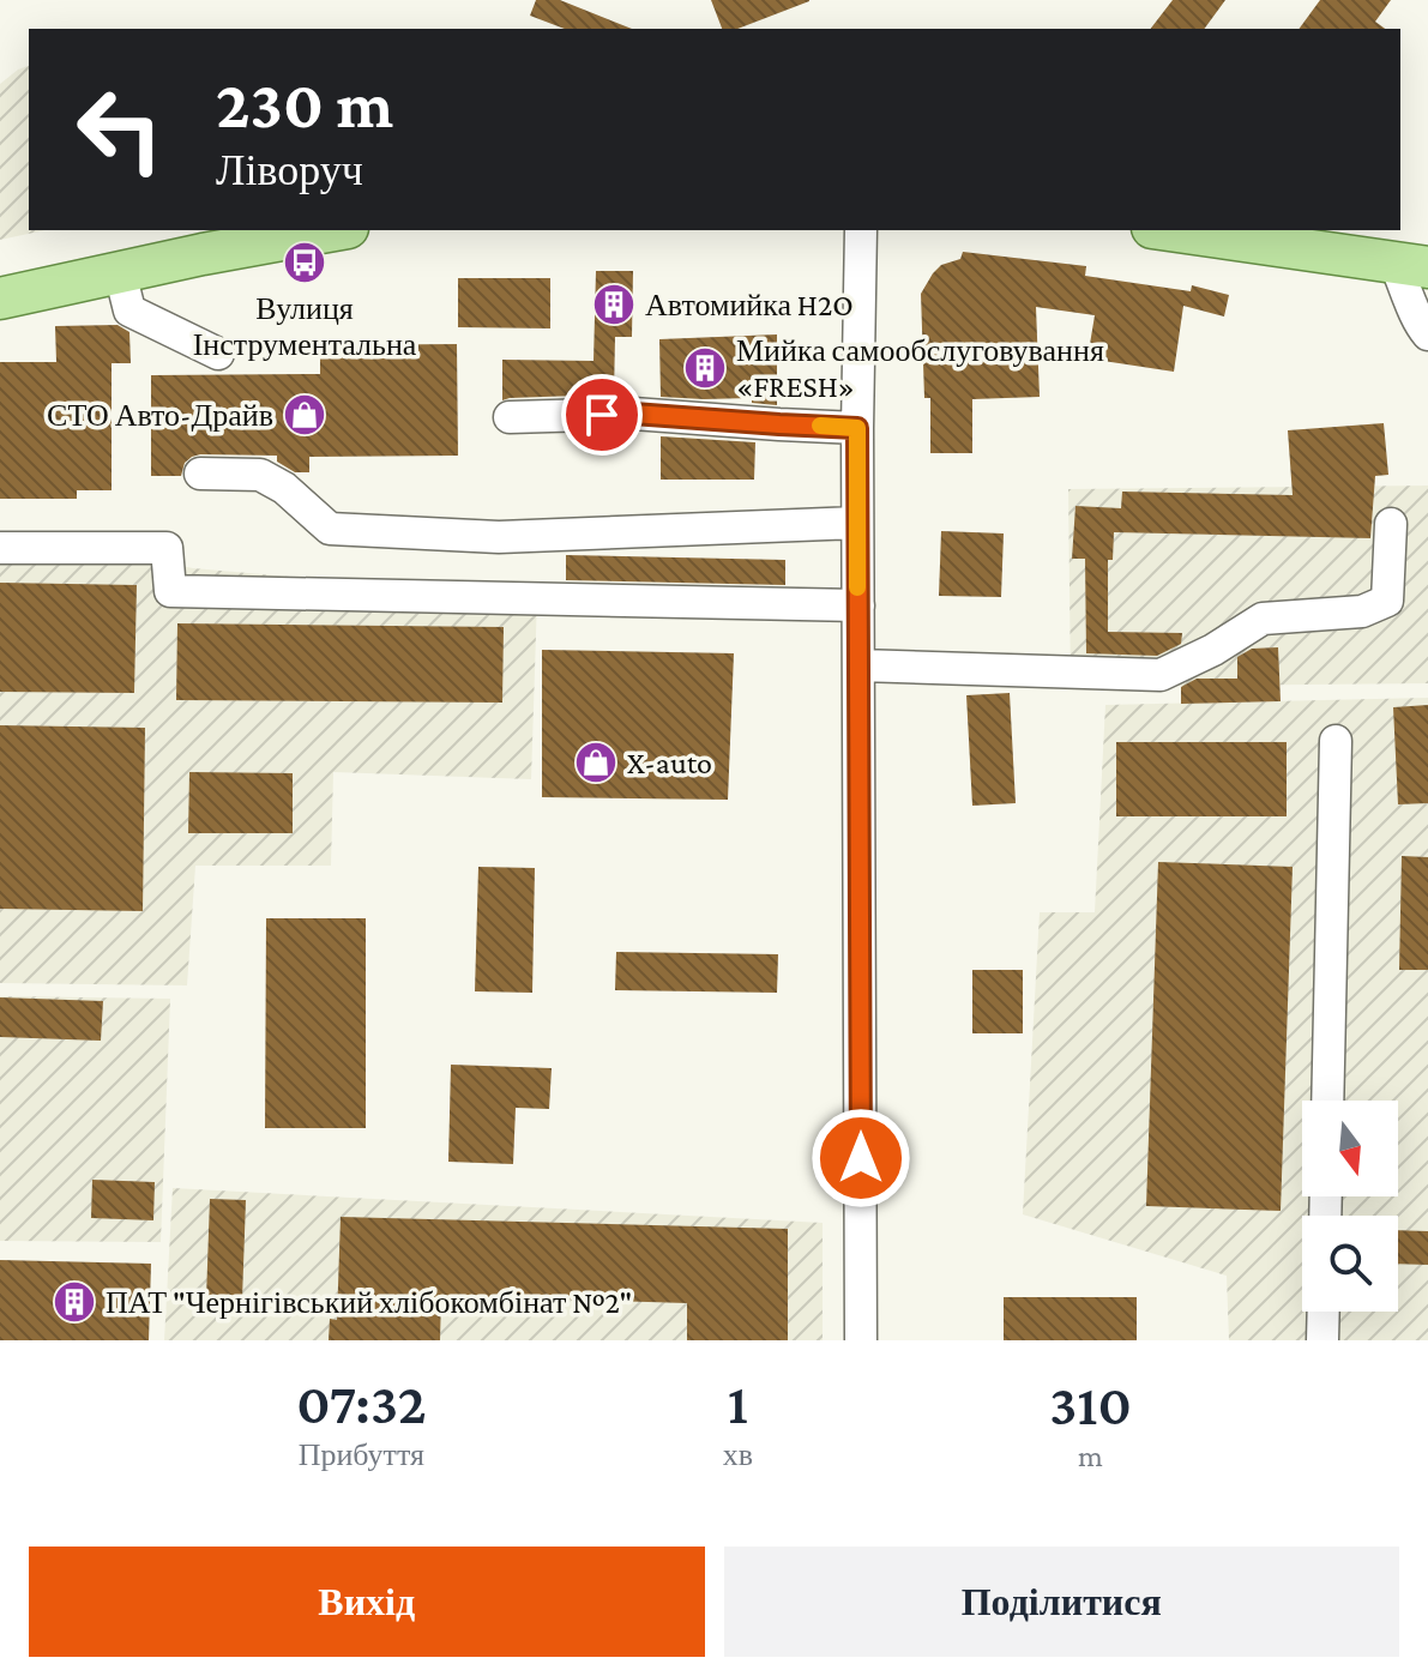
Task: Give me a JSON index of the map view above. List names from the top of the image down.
{
  "places": {
    "bus stop": ["Вулиця Інструментальна"],
    "building": ["Автомийка H2O", "Мийка самообслуговування «FRESH»", "ПАТ \"Чернігівський хлібокомбінат №2\""],
    "shop": ["СТО Авто-Драйв", "X-auto"]
  },
  "north": "bottom",
  "page": {
    "turn": ["230 m", "Ліворуч"],
    "eta": [
      "07:32",
      "Прибуття",
      "1",
      "хв",
      "310",
      "m"
    ],
    "buttons": ["Вихід", "Поділитися"]
  }
}
